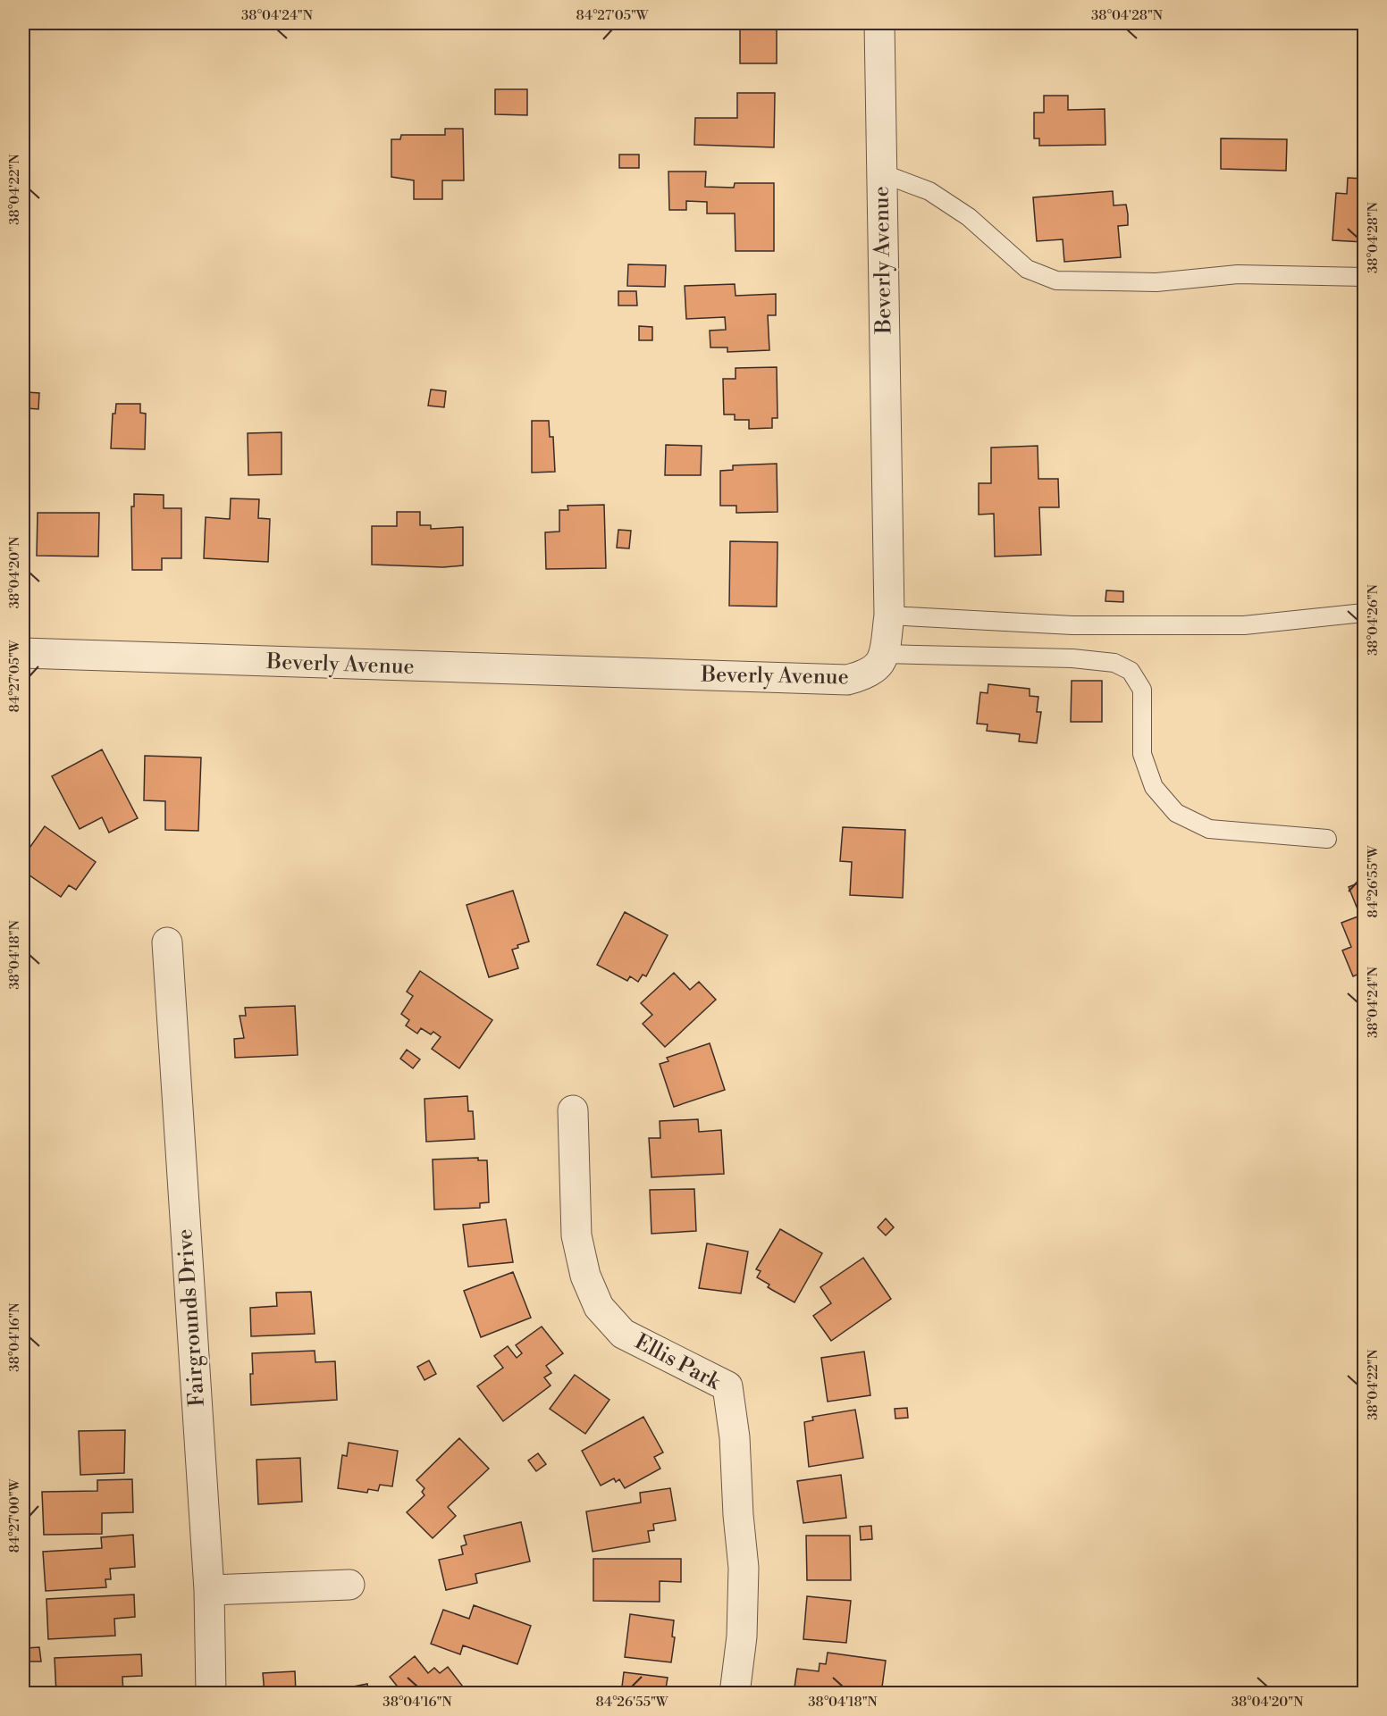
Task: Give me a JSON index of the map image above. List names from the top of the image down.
{
  "streets": {
    "street": ["Beverly Avenue", "Fairgrounds Drive", "Ellis Park"]
  },
  "coordinates": [
    "38°04'24\"N",
    "84°27'05\"W",
    "38°04'28\"N",
    "38°04'22\"N",
    "38°04'20\"N",
    "38°04'26\"N",
    "84°26'55\"W",
    "38°04'18\"N",
    "38°04'16\"N",
    "84°27'00\"W"
  ]
}
